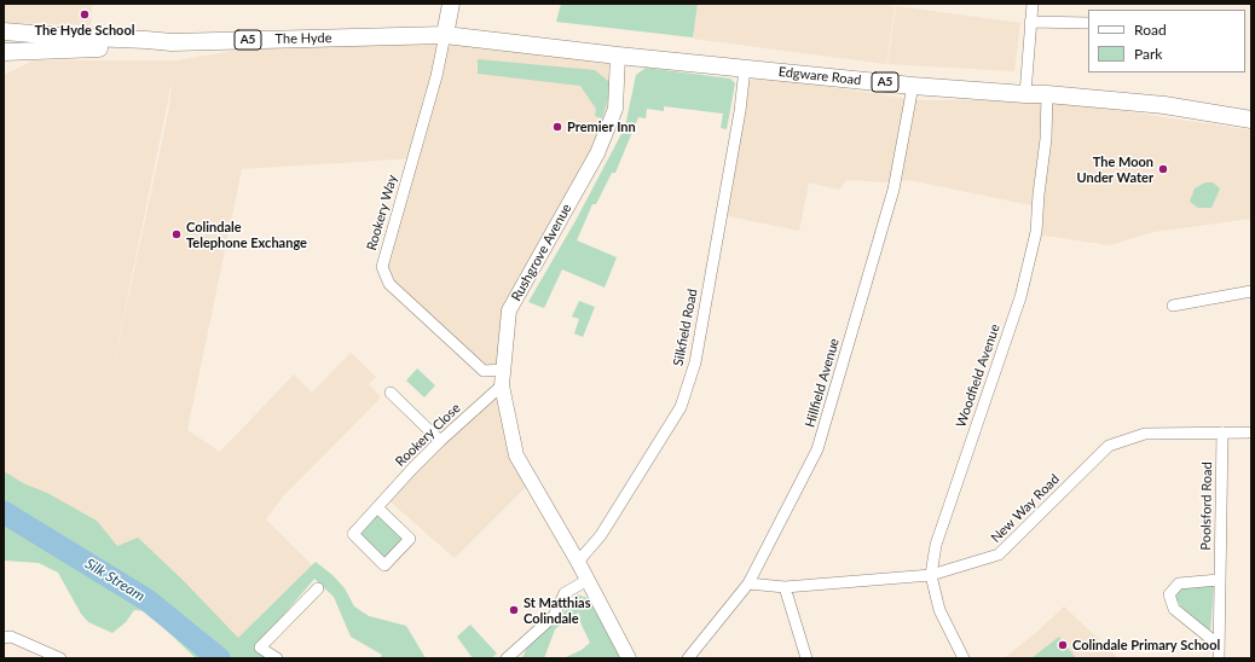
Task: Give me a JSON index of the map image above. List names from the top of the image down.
{
  "streets": {
    "main road": ["The Hyde", "A5", "Edgware Road"],
    "street": [
      "Rookery Way",
      "Rushgrove Avenue",
      "Silkfield Road",
      "Woodfield Avenue",
      "Hillfield Avenue",
      "Rookery Close",
      "Poolsford Road",
      "New Way Road"
    ]
  },
  "crossings": [
    ["The Hyde", "Edgware Road"],
    ["The Hyde", "Rookery Way"],
    ["Edgware Road", "Rookery Way"],
    ["Edgware Road", "Rushgrove Avenue"],
    ["Edgware Road", "Silkfield Road"],
    ["Edgware Road", "Woodfield Avenue"],
    ["Edgware Road", "Hillfield Avenue"],
    ["Rookery Way", "Rushgrove Avenue"],
    ["Rushgrove Avenue", "Silkfield Road"],
    ["Rushgrove Avenue", "Rookery Close"],
    ["Woodfield Avenue", "New Way Road"],
    ["Hillfield Avenue", "New Way Road"],
    ["Poolsford Road", "New Way Road"]
  ],
  "water": ["Silk Stream"],
  "places": [
    "The Hyde School",
    "Premier Inn",
    "The Moon Under Water",
    "Colindale Telephone Exchange",
    "St Matthias Colindale",
    "Colindale Primary School"
  ],
  "legend": ["Road", "Park"]
}
